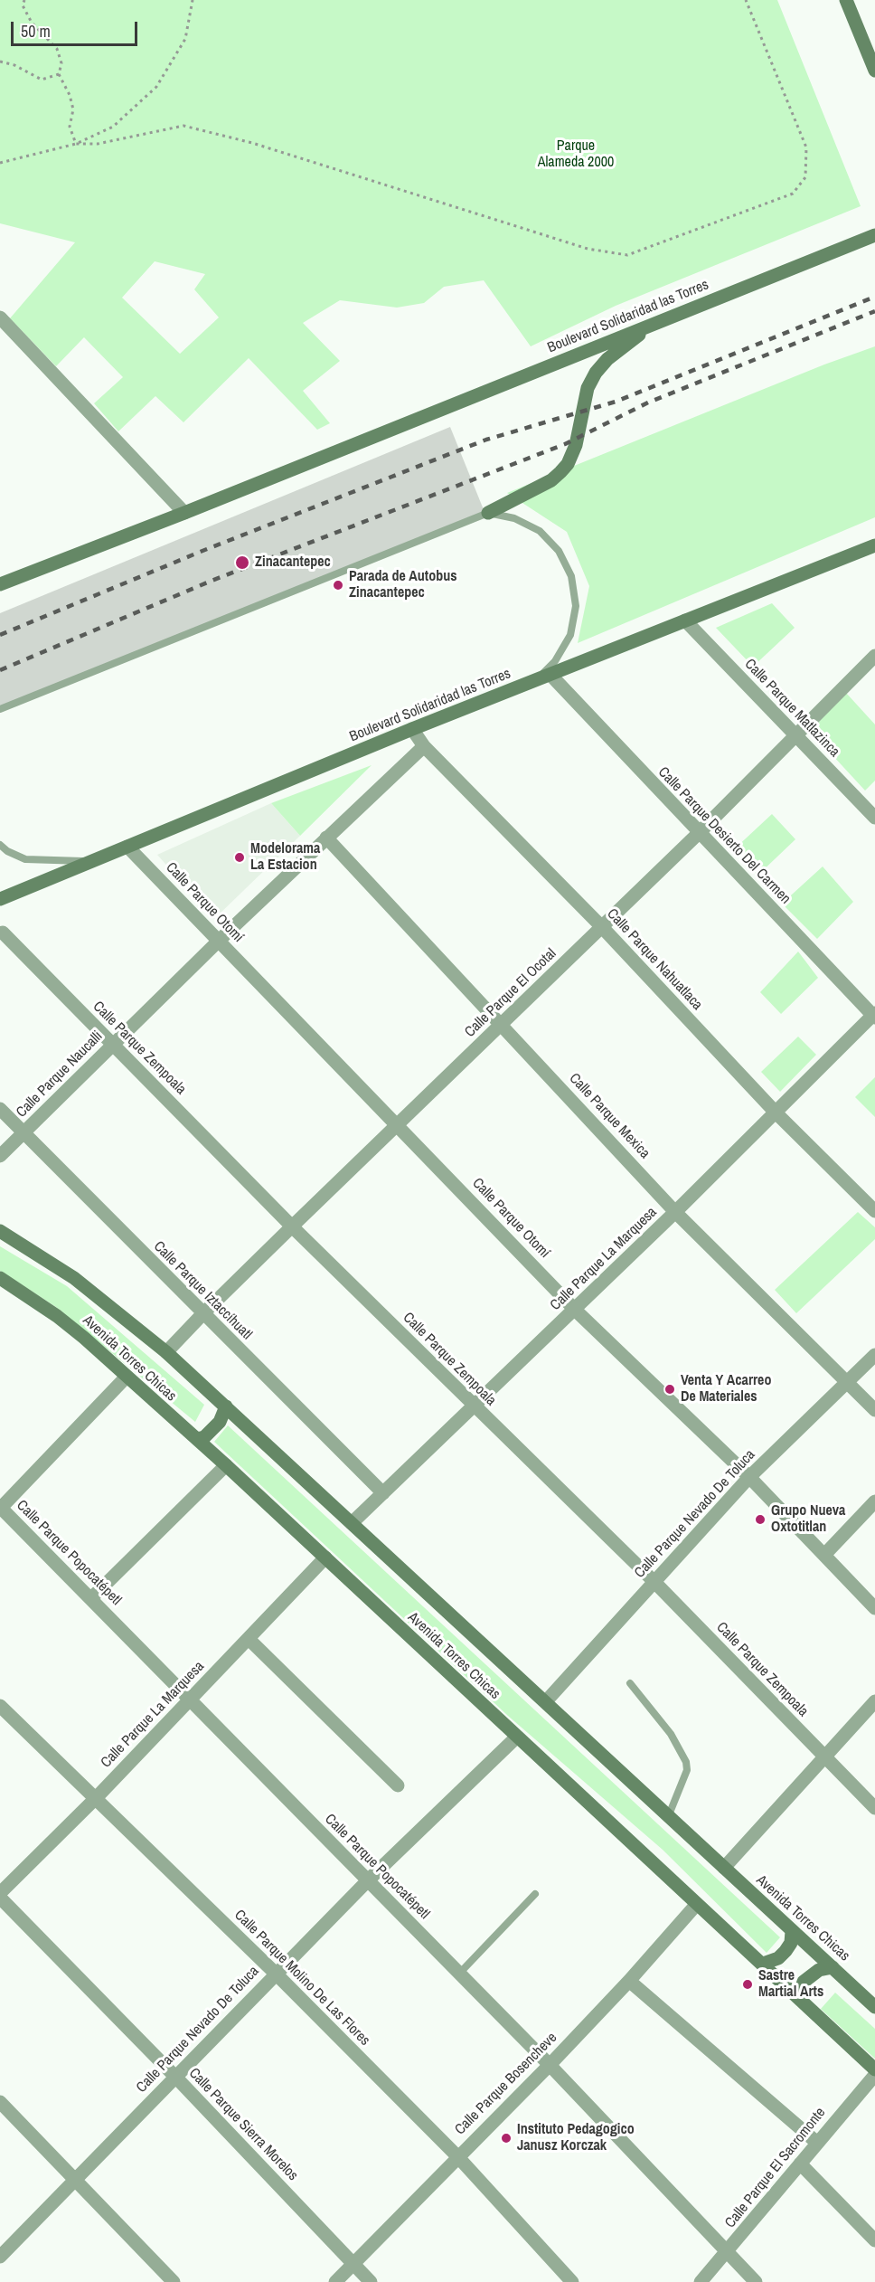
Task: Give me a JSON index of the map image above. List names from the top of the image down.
{
  "streets": {
    "main road": ["Boulevard Solidaridad las Torres", "Avenida Torres Chicas"],
    "street": [
      "Calle Parque Matlazinca",
      "Calle Parque Desierto Del Carmen",
      "Calle Parque Otomí",
      "Calle Parque Nahuatlaca",
      "Calle Parque El Ocotal",
      "Calle Parque Zempoala",
      "Calle Parque Naucalli",
      "Calle Parque Mexica",
      "Calle Parque La Marquesa",
      "Calle Parque Iztaccíhuatl",
      "Calle Parque Nevado De Toluca",
      "Calle Parque Popocatépetl",
      "Calle Parque Molino De Las Flores",
      "Calle Parque Bosencheve",
      "Calle Parque Sierra Morelos",
      "Calle Parque El Sacromonte"
    ]
  },
  "crossings": [
    ["Boulevard Solidaridad las Torres", "Calle Parque Matlazinca"],
    ["Boulevard Solidaridad las Torres", "Calle Parque Desierto Del Carmen"],
    ["Boulevard Solidaridad las Torres", "Calle Parque Otomí"],
    ["Boulevard Solidaridad las Torres", "Calle Parque Nahuatlaca"],
    ["Calle Parque Matlazinca", "Calle Parque El Ocotal"],
    ["Calle Parque Desierto Del Carmen", "Calle Parque El Ocotal"],
    ["Calle Parque Desierto Del Carmen", "Calle Parque La Marquesa"],
    ["Calle Parque Otomí", "Calle Parque El Ocotal"],
    ["Calle Parque Otomí", "Calle Parque Naucalli"],
    ["Calle Parque Otomí", "Calle Parque La Marquesa"],
    ["Calle Parque Otomí", "Calle Parque Nevado De Toluca"],
    ["Calle Parque Nahuatlaca", "Calle Parque El Ocotal"],
    ["Calle Parque Nahuatlaca", "Calle Parque Naucalli"],
    ["Calle Parque Nahuatlaca", "Calle Parque La Marquesa"],
    ["Calle Parque El Ocotal", "Calle Parque Zempoala"],
    ["Calle Parque El Ocotal", "Calle Parque Mexica"],
    ["Calle Parque El Ocotal", "Calle Parque Iztaccíhuatl"],
    ["Calle Parque El Ocotal", "Avenida Torres Chicas"],
    ["Calle Parque Zempoala", "Calle Parque Naucalli"],
    ["Calle Parque Zempoala", "Calle Parque La Marquesa"],
    ["Calle Parque Zempoala", "Calle Parque Nevado De Toluca"],
    ["Calle Parque Naucalli", "Calle Parque Mexica"],
    ["Calle Parque Naucalli", "Calle Parque Iztaccíhuatl"],
    ["Calle Parque Mexica", "Calle Parque La Marquesa"],
    ["Calle Parque Mexica", "Calle Parque Nevado De Toluca"],
    ["Calle Parque La Marquesa", "Calle Parque Iztaccíhuatl"],
    ["Calle Parque La Marquesa", "Avenida Torres Chicas"],
    ["Calle Parque La Marquesa", "Calle Parque Popocatépetl"],
    ["Calle Parque La Marquesa", "Calle Parque Molino De Las Flores"],
    ["Avenida Torres Chicas", "Calle Parque Nevado De Toluca"],
    ["Avenida Torres Chicas", "Calle Parque Bosencheve"],
    ["Calle Parque Nevado De Toluca", "Calle Parque Popocatépetl"],
    ["Calle Parque Nevado De Toluca", "Calle Parque Molino De Las Flores"],
    ["Calle Parque Nevado De Toluca", "Calle Parque Sierra Morelos"],
    ["Calle Parque Popocatépetl", "Calle Parque Bosencheve"],
    ["Calle Parque Popocatépetl", "Calle Parque El Sacromonte"],
    ["Calle Parque Molino De Las Flores", "Calle Parque Bosencheve"],
    ["Calle Parque Bosencheve", "Calle Parque Sierra Morelos"]
  ],
  "parks": ["Parque Alameda 2000"],
  "places": [
    "Zinacantepec",
    "Parada de Autobus Zinacantepec",
    "Modelorama La Estacion",
    "Venta Y Acarreo De Materiales",
    "Grupo Nueva Oxtotitlan",
    "Sastre Martial Arts",
    "Instituto Pedagogico Janusz Korczak"
  ],
  "scale_bar": "50 m"
}
